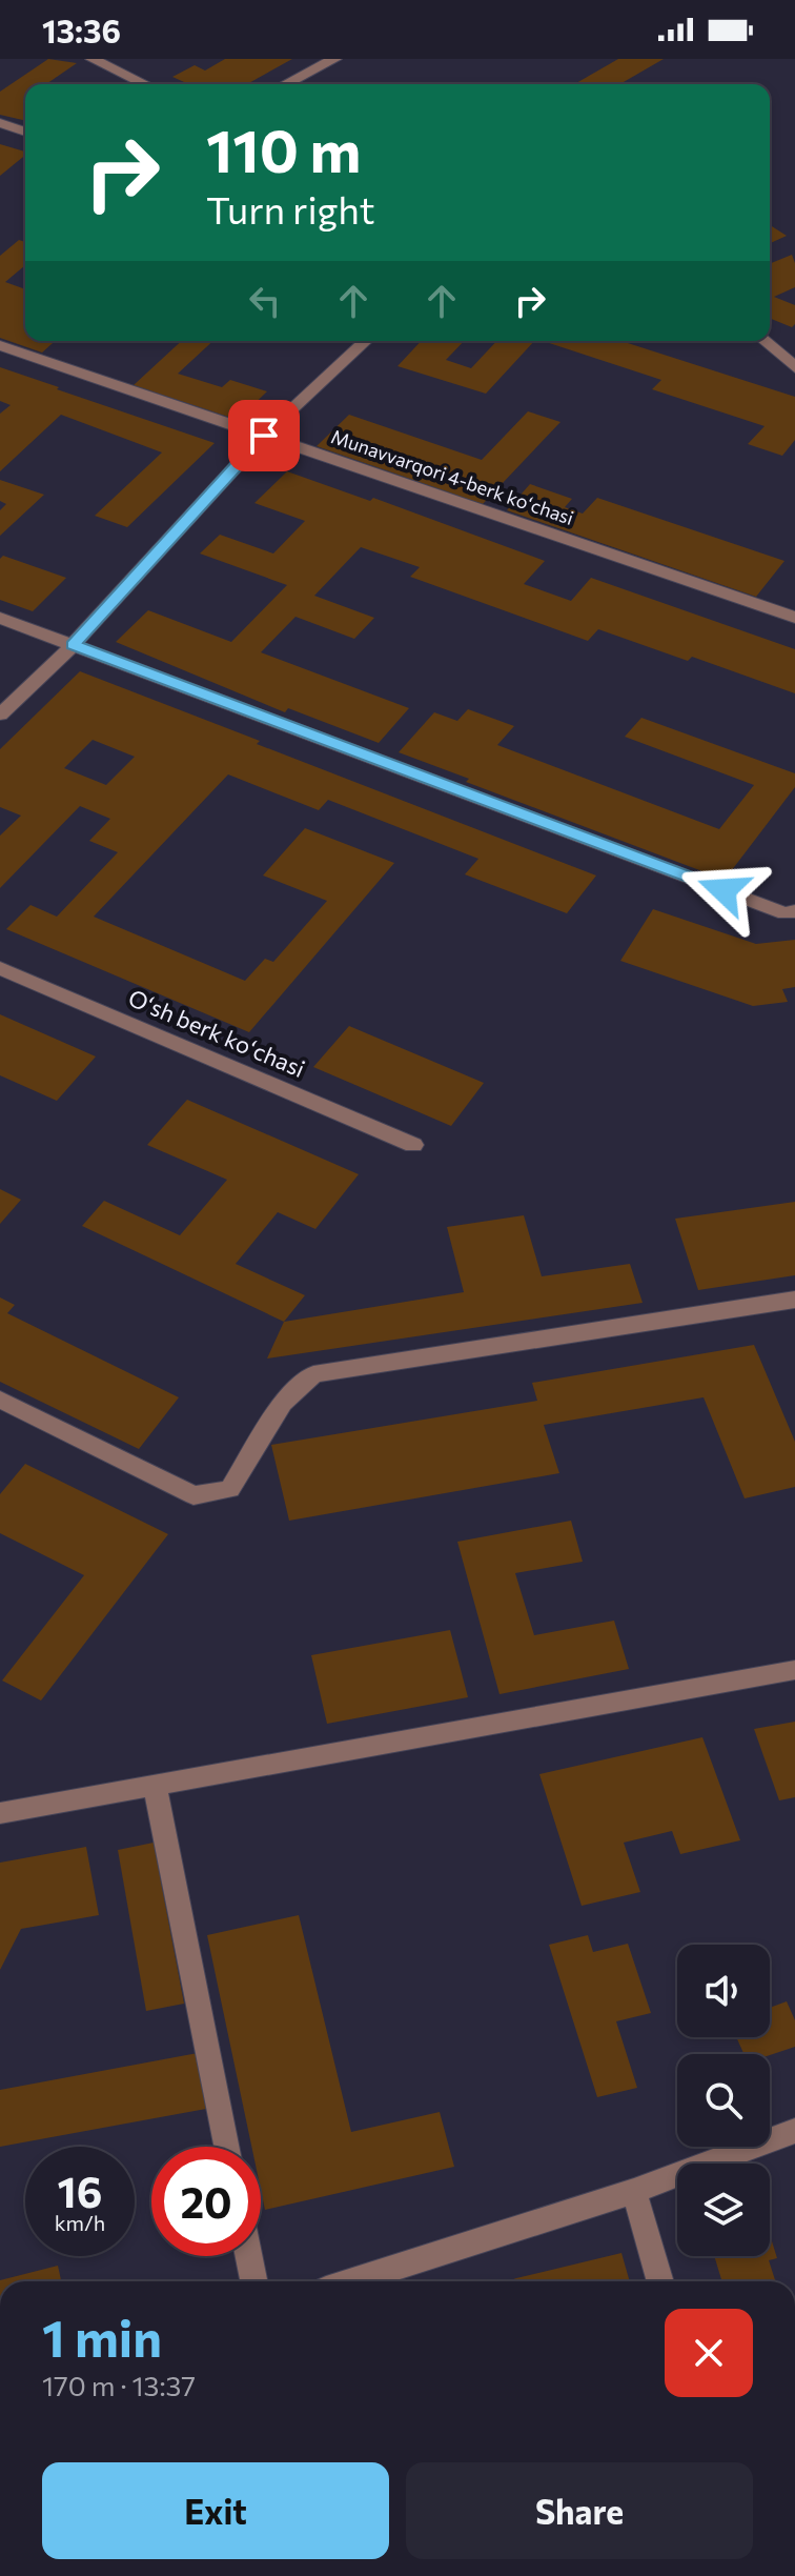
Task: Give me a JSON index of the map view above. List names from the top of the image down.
{
  "streets": {
    "street": ["Munavvarqori 4-berk koʻchasi", "Oʻsh berk koʻchasi"]
  },
  "page": {
    "status": "13:36",
    "turn": ["110 m", "Turn right"],
    "speed": "16 km/h",
    "limit": "20",
    "heading": ["1 min", "170 m · 13:37"],
    "buttons": ["Exit", "Share"]
  }
}
